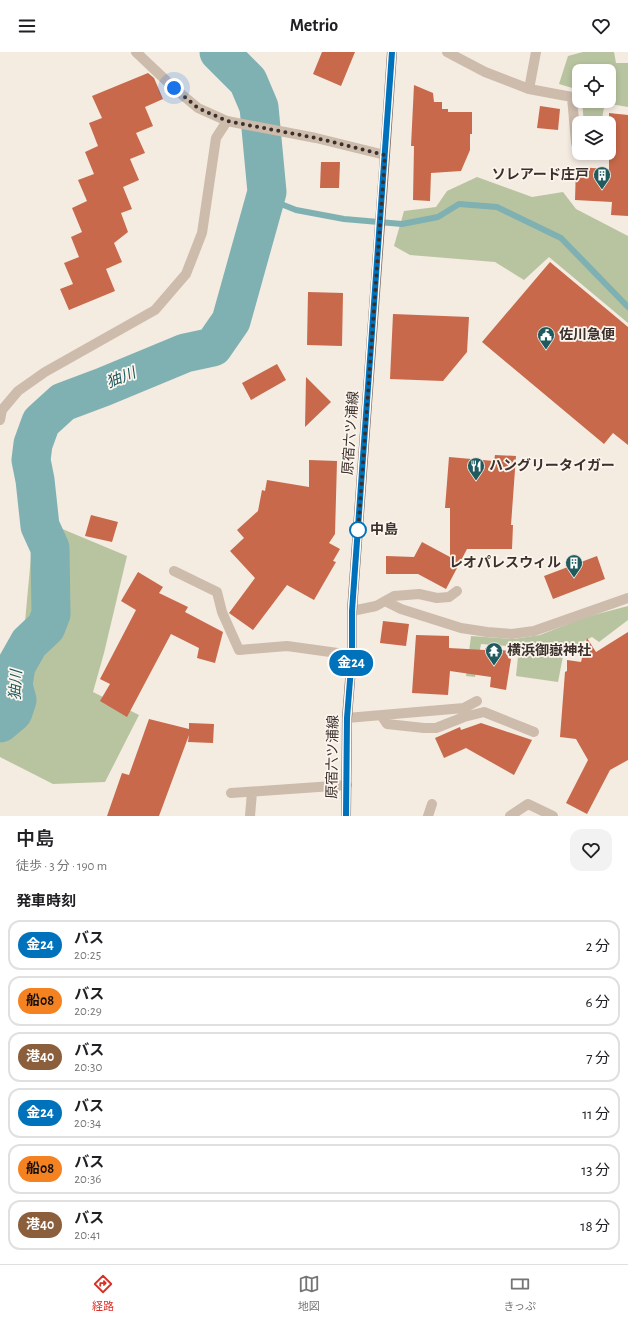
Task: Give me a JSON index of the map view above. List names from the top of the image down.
{
  "streets": {
    "main road": ["原宿六ツ浦線"]
  },
  "water": ["㹨川"],
  "places": {
    "building": ["ソレアード庄戸", "レオパレスウィル"],
    "public building": ["佐川急便"],
    "restaurant": ["ハングリータイガー"],
    "other": ["中島"],
    "temple": ["横浜御嶽神社"]
  },
  "lines": ["bus line 金24"],
  "page": {
    "header": "Metrio",
    "on_map": "金24",
    "heading": [
      ["中島", "徒歩 · 3 分 · 190 m"],
      "発車時刻"
    ],
    "list": [
      {
        "mark": "金24",
        "name": "バス",
        "note": "20:25",
        "value": "2 分"
      },
      {
        "mark": "船08",
        "name": "バス",
        "note": "20:29",
        "value": "6 分"
      },
      {
        "mark": "港40",
        "name": "バス",
        "note": "20:30",
        "value": "7 分"
      },
      {
        "mark": "金24",
        "name": "バス",
        "note": "20:34",
        "value": "11 分"
      },
      {
        "mark": "船08",
        "name": "バス",
        "note": "20:36",
        "value": "13 分"
      },
      {
        "mark": "港40",
        "name": "バス",
        "note": "20:41",
        "value": "18 分"
      }
    ],
    "tabs": ["経路", "地図", "きっぷ"]
  }
}
